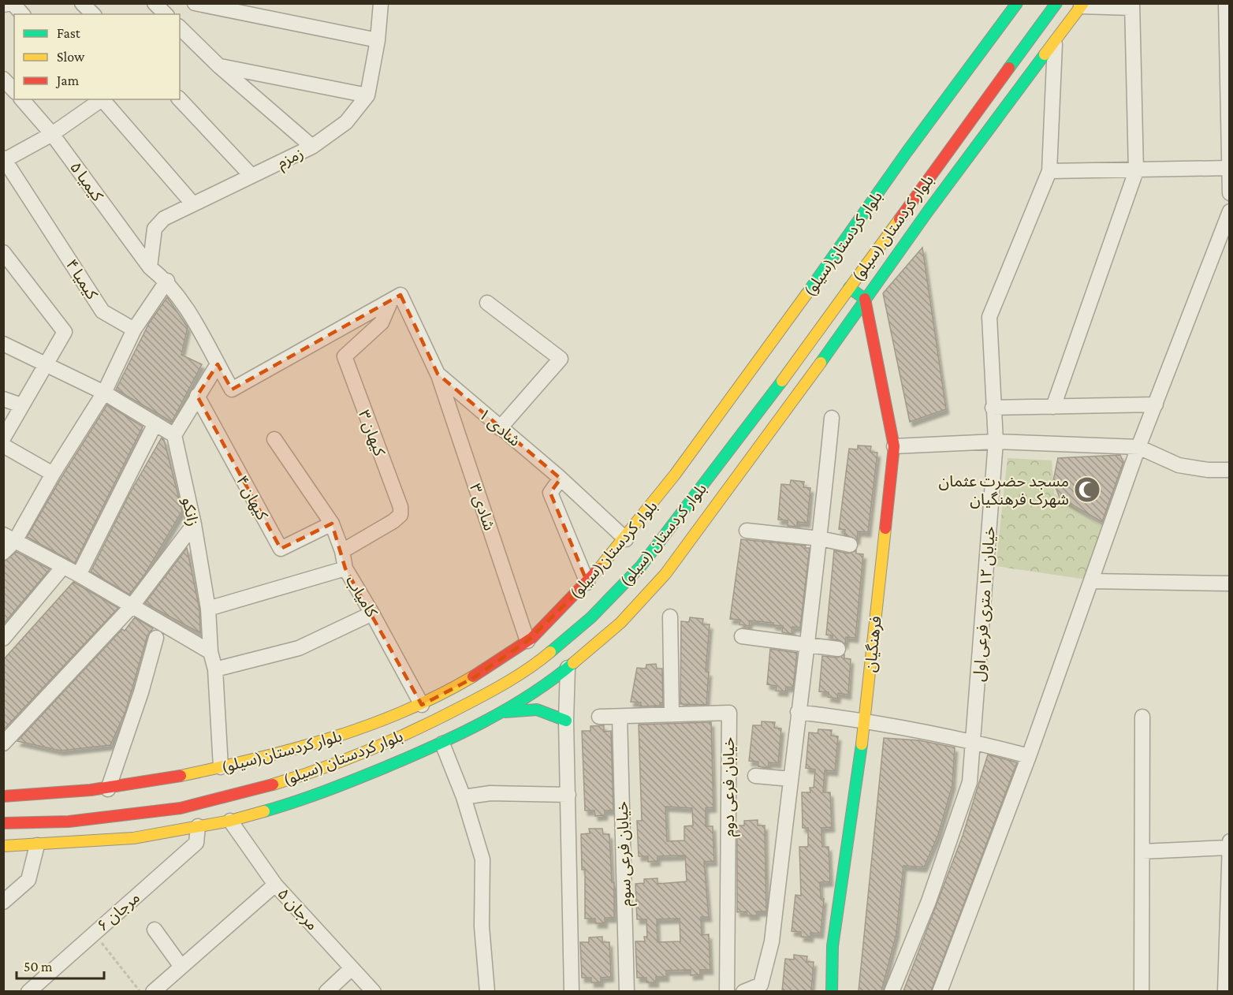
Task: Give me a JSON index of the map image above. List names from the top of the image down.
{
  "streets": {
    "main road": ["بلوار کردستان (سیلو)", "بلوار کردستان(سیلو)", "فرهنگیان"],
    "street": [
      "زمزم",
      "کیمیا ۵",
      "کیمیا ۴",
      "شادی ۱",
      "کیهان ۳",
      "کیهان ۴",
      "شادی ۳",
      "زانکو",
      "کامیاب",
      "خیابان ۱۲ متری فرعی اول",
      "خیابان فرعی دوم",
      "خیابان فرعی سوم",
      "مرجان ۵",
      "مرجان ۶"
    ]
  },
  "crossings": [
    ["زمزم", "کیمیا ۵"],
    ["بلوار کردستان(سیلو)", "شادی ۱"],
    ["بلوار کردستان(سیلو)", "شادی ۳"],
    ["بلوار کردستان(سیلو)", "زانکو"],
    ["بلوار کردستان(سیلو)", "کامیاب"],
    ["شادی ۱", "کیهان ۳"],
    ["شادی ۱", "شادی ۳"],
    ["کیهان ۳", "کامیاب"],
    ["کیهان ۴", "کامیاب"],
    ["خیابان فرعی دوم", "خیابان فرعی سوم"]
  ],
  "places": {
    "mosque": ["مسجد حضرت عثمان شهرک فرهنگیان"]
  },
  "legend": ["Fast", "Slow", "Jam"],
  "scale_bar": "50 m"
}
